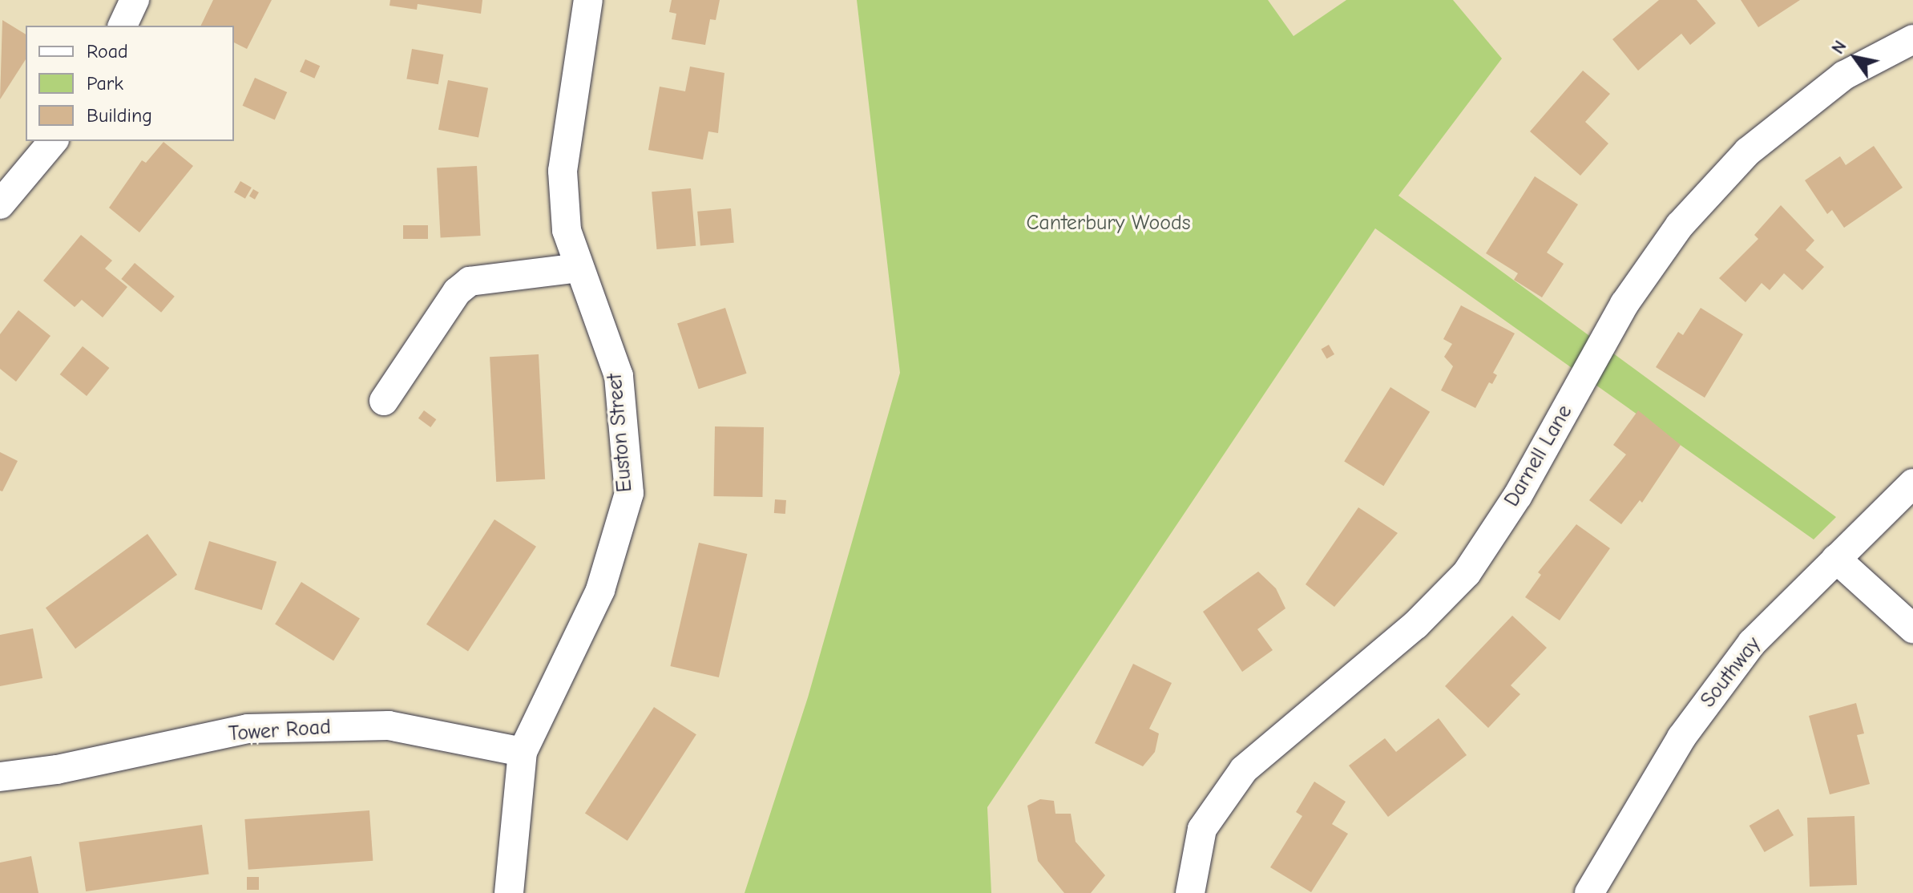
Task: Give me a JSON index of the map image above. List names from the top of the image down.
{
  "streets": {
    "street": [
      "Euston Street",
      "Darnell Lane",
      "Southway",
      "Tower Road"
    ]
  },
  "crossings": [
    ["Euston Street", "Tower Road"]
  ],
  "parks": ["Canterbury Woods"],
  "legend": ["Road", "Park", "Building"],
  "north": "top left"
}
